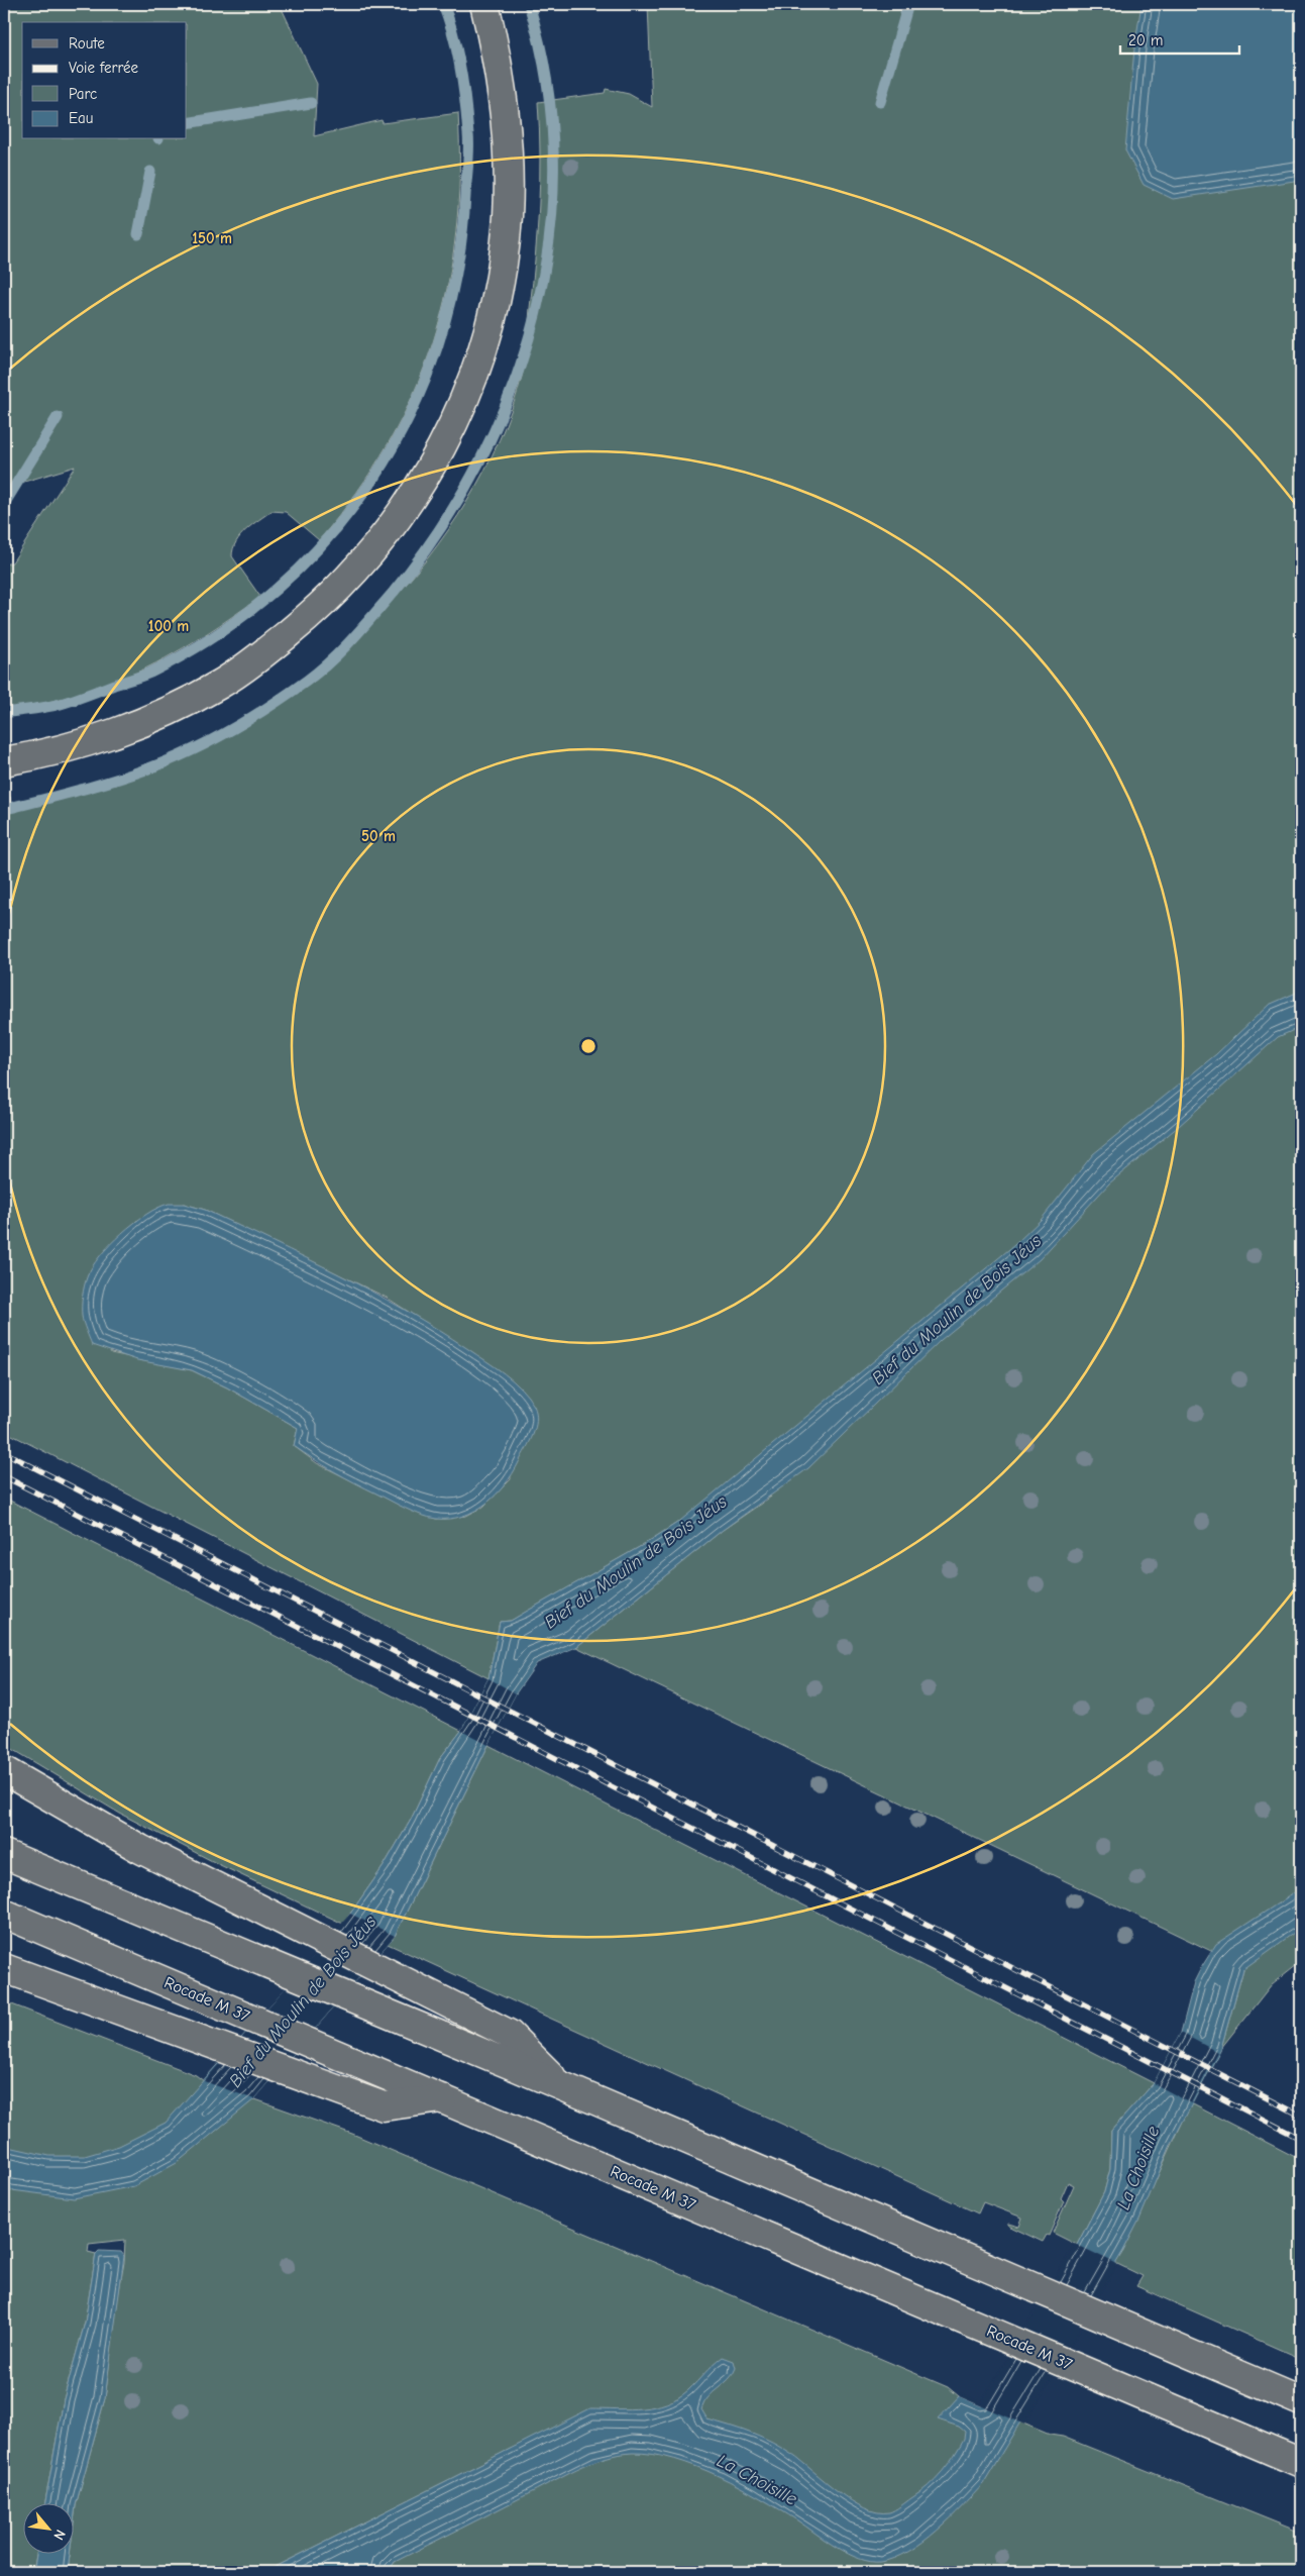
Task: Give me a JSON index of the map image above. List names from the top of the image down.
{
  "streets": {
    "main road": ["Rocade M 37"]
  },
  "water": ["Bief du Moulin de Bois Jéus", "La Choisille"],
  "legend": [
    "Route",
    "Voie ferrée",
    "Parc",
    "Eau"
  ],
  "scale_bar": "20 m",
  "north": "bottom right",
  "rings": ["150 m", "100 m", "50 m"]
}
